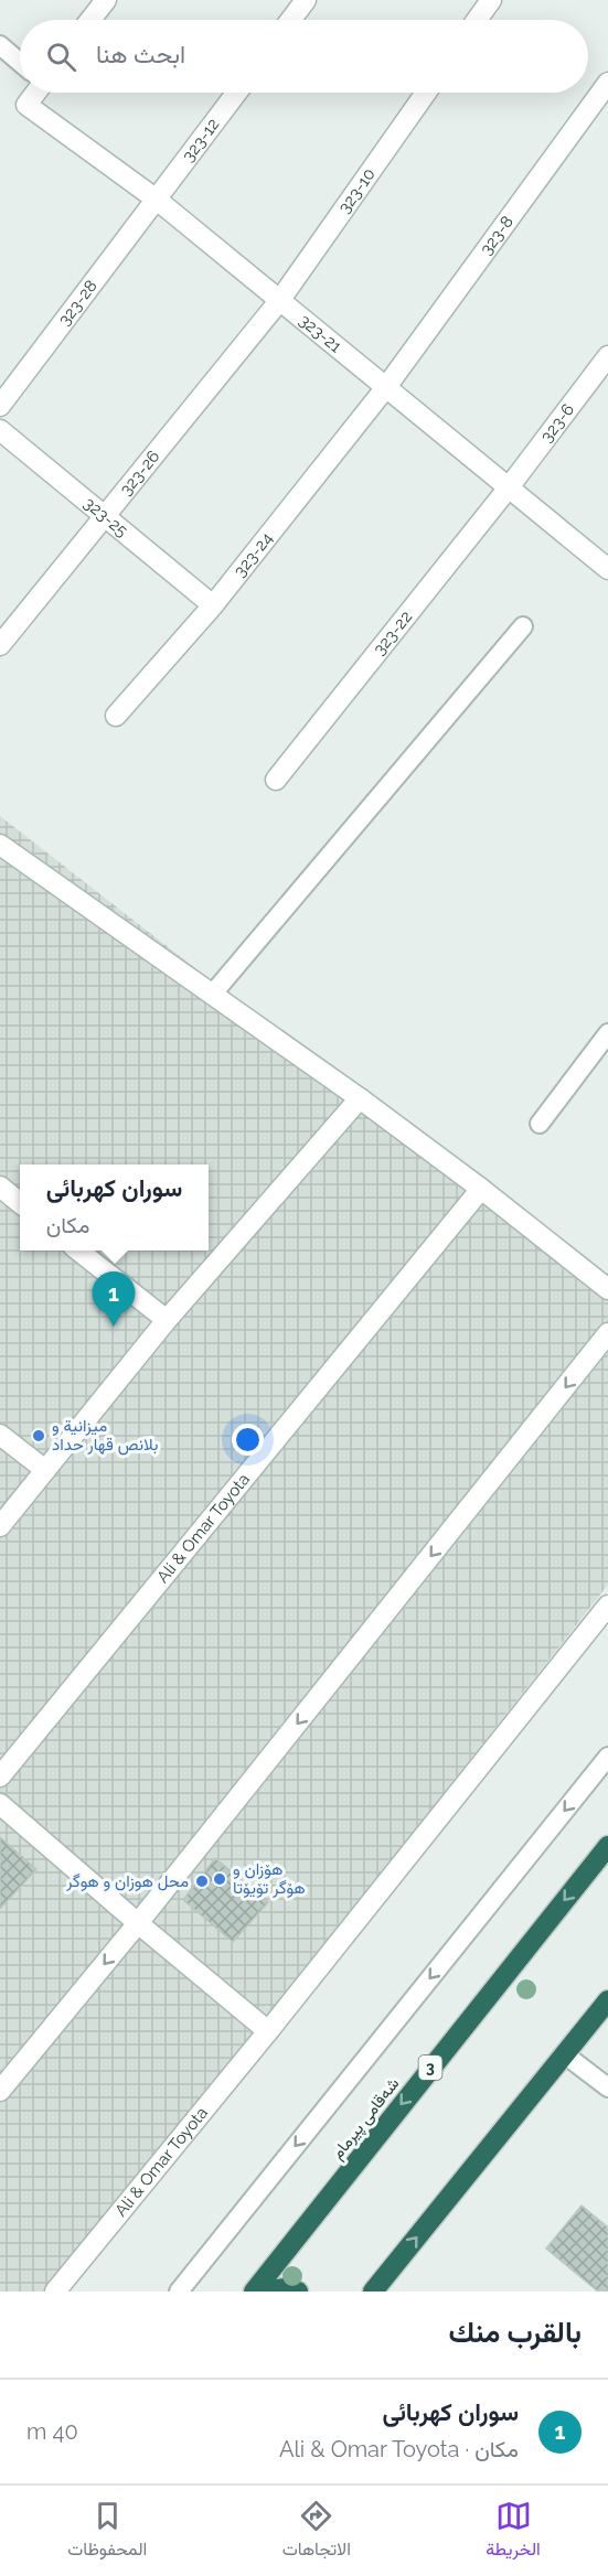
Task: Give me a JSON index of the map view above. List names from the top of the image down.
{
  "streets": {
    "highway": ["3", "شەقامی پیرمام"],
    "street": [
      "323-12",
      "323-10",
      "323-8",
      "323-28",
      "323-21",
      "323-6",
      "323-26",
      "323-25",
      "323-24",
      "323-22",
      "Ali & Omar Toyota"
    ]
  },
  "crossings": [
    ["323-12", "323-28"],
    ["323-12", "323-21"],
    ["323-10", "323-21"],
    ["323-10", "323-26"],
    ["323-8", "323-21"],
    ["323-8", "323-24"],
    ["323-28", "323-21"],
    ["323-21", "323-6"],
    ["323-21", "323-26"],
    ["323-21", "323-24"],
    ["323-21", "323-22"],
    ["323-6", "323-22"],
    ["323-26", "323-25"],
    ["323-25", "323-24"]
  ],
  "places": ["ميزانية و بلانص قهار حداد", "هۆزان و هۆگر تۆیۆتا", "محل هوزان و هوگر"],
  "page": {
    "search": "ابحث هنا",
    "popup": ["سوران کهربائی", "مكان"],
    "pins": "1",
    "heading": "بالقرب منك",
    "list": [
      {
        "mark": "1",
        "name": "سوران کهربائی",
        "note": "مكان · Ali & Omar Toyota",
        "value": "40 m"
      }
    ],
    "nav": ["الخريطة", "الاتجاهات", "المحفوظات"]
  }
}
